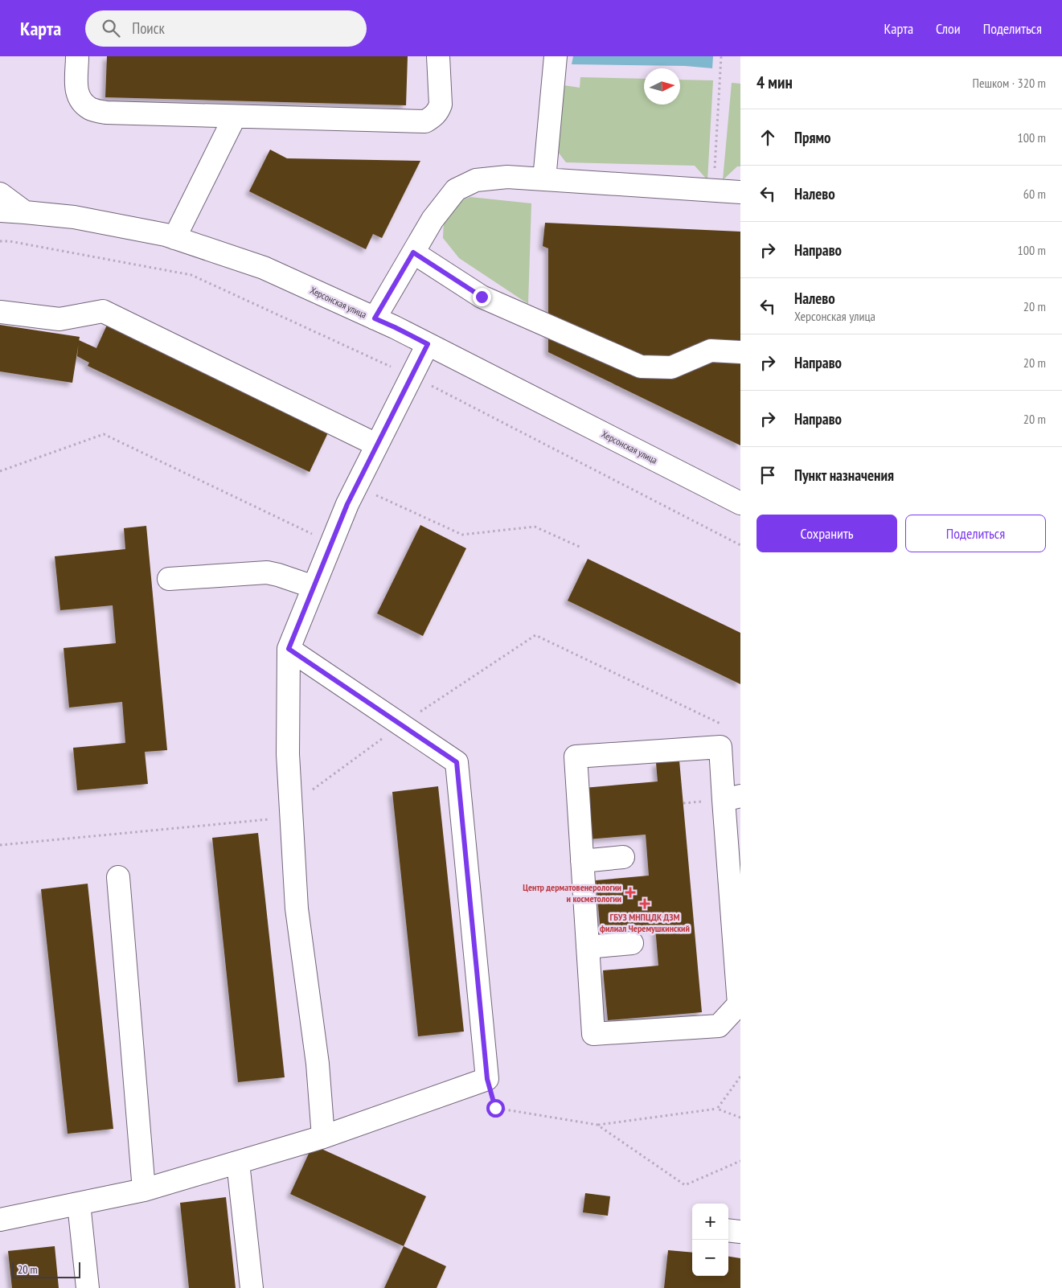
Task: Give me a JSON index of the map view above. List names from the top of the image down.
{
  "streets": {
    "street": ["Херсонская улица"]
  },
  "places": {
    "health": ["Центр дерматовенерологии и косметологии", "ГБУЗ МНПЦДК ДЗМ филиал Черемушкинский"]
  },
  "scale_bar": "20 m",
  "north": "right",
  "page": {
    "header": "Карта",
    "search": "Поиск",
    "nav": ["Карта", "Слои", "Поделиться"],
    "heading": ["4 мин", "Пешком · 320 m"],
    "list": [
      ["Прямо", "100 m"],
      ["Налево", "60 m"],
      ["Направо", "100 m"],
      ["Налево", "Херсонская улица", "20 m"],
      ["Направо", "20 m"],
      ["Направо", "20 m"],
      "Пункт назначения"
    ],
    "buttons": ["Сохранить", "Поделиться"],
    "map_buttons": ["+", "−"],
    "scale": "20 m"
  }
}
